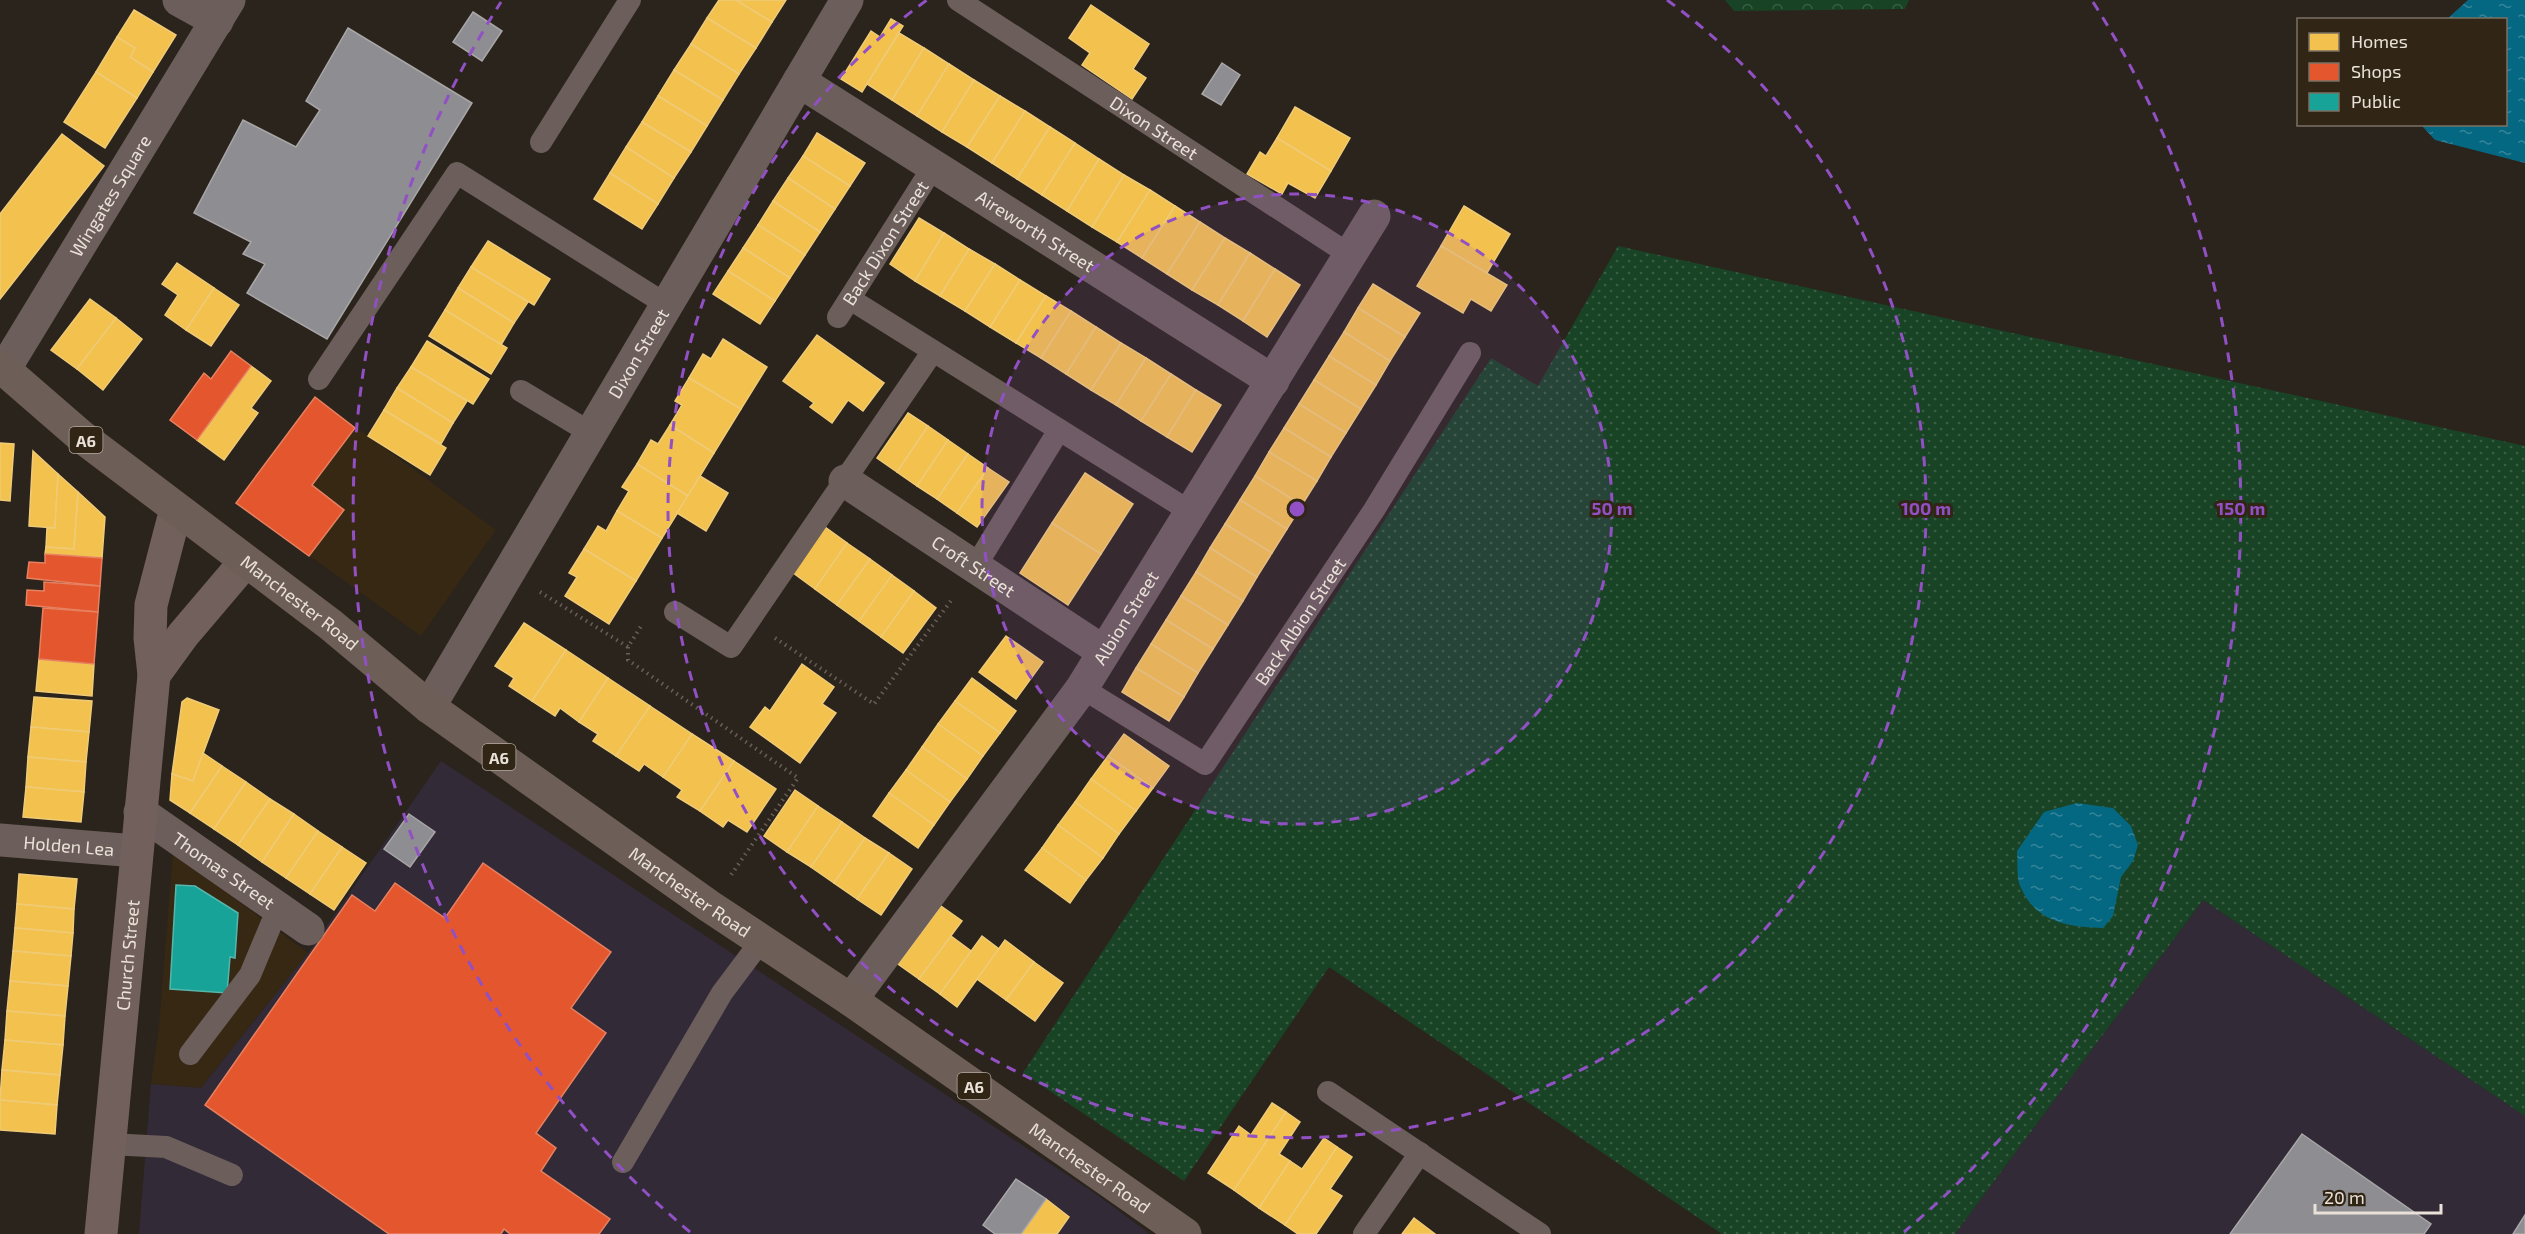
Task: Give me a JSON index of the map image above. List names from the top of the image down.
{
  "streets": {
    "main road": ["A6", "Manchester Road", "Church Street"],
    "street": [
      "Dixon Street",
      "Wingates Square",
      "Aireworth Street",
      "Croft Street",
      "Albion Street",
      "Holden Lea",
      "Thomas Street"
    ],
    "lane": ["Back Dixon Street", "Back Albion Street"]
  },
  "crossings": [
    ["Dixon Street", "Aireworth Street"],
    ["Dixon Street", "Manchester Road"],
    ["Dixon Street", "Albion Street"],
    ["Wingates Square", "A6"],
    ["Aireworth Street", "Back Dixon Street"],
    ["Aireworth Street", "Albion Street"],
    ["A6", "Manchester Road"],
    ["A6", "Church Street"],
    ["Croft Street", "Albion Street"],
    ["Manchester Road", "Albion Street"],
    ["Manchester Road", "Church Street"],
    ["Albion Street", "Back Albion Street"],
    ["Holden Lea", "Church Street"],
    ["Thomas Street", "Church Street"]
  ],
  "legend": ["Homes", "Shops", "Public"],
  "scale_bar": "20 m",
  "rings": ["50 m", "100 m", "150 m"]
}
